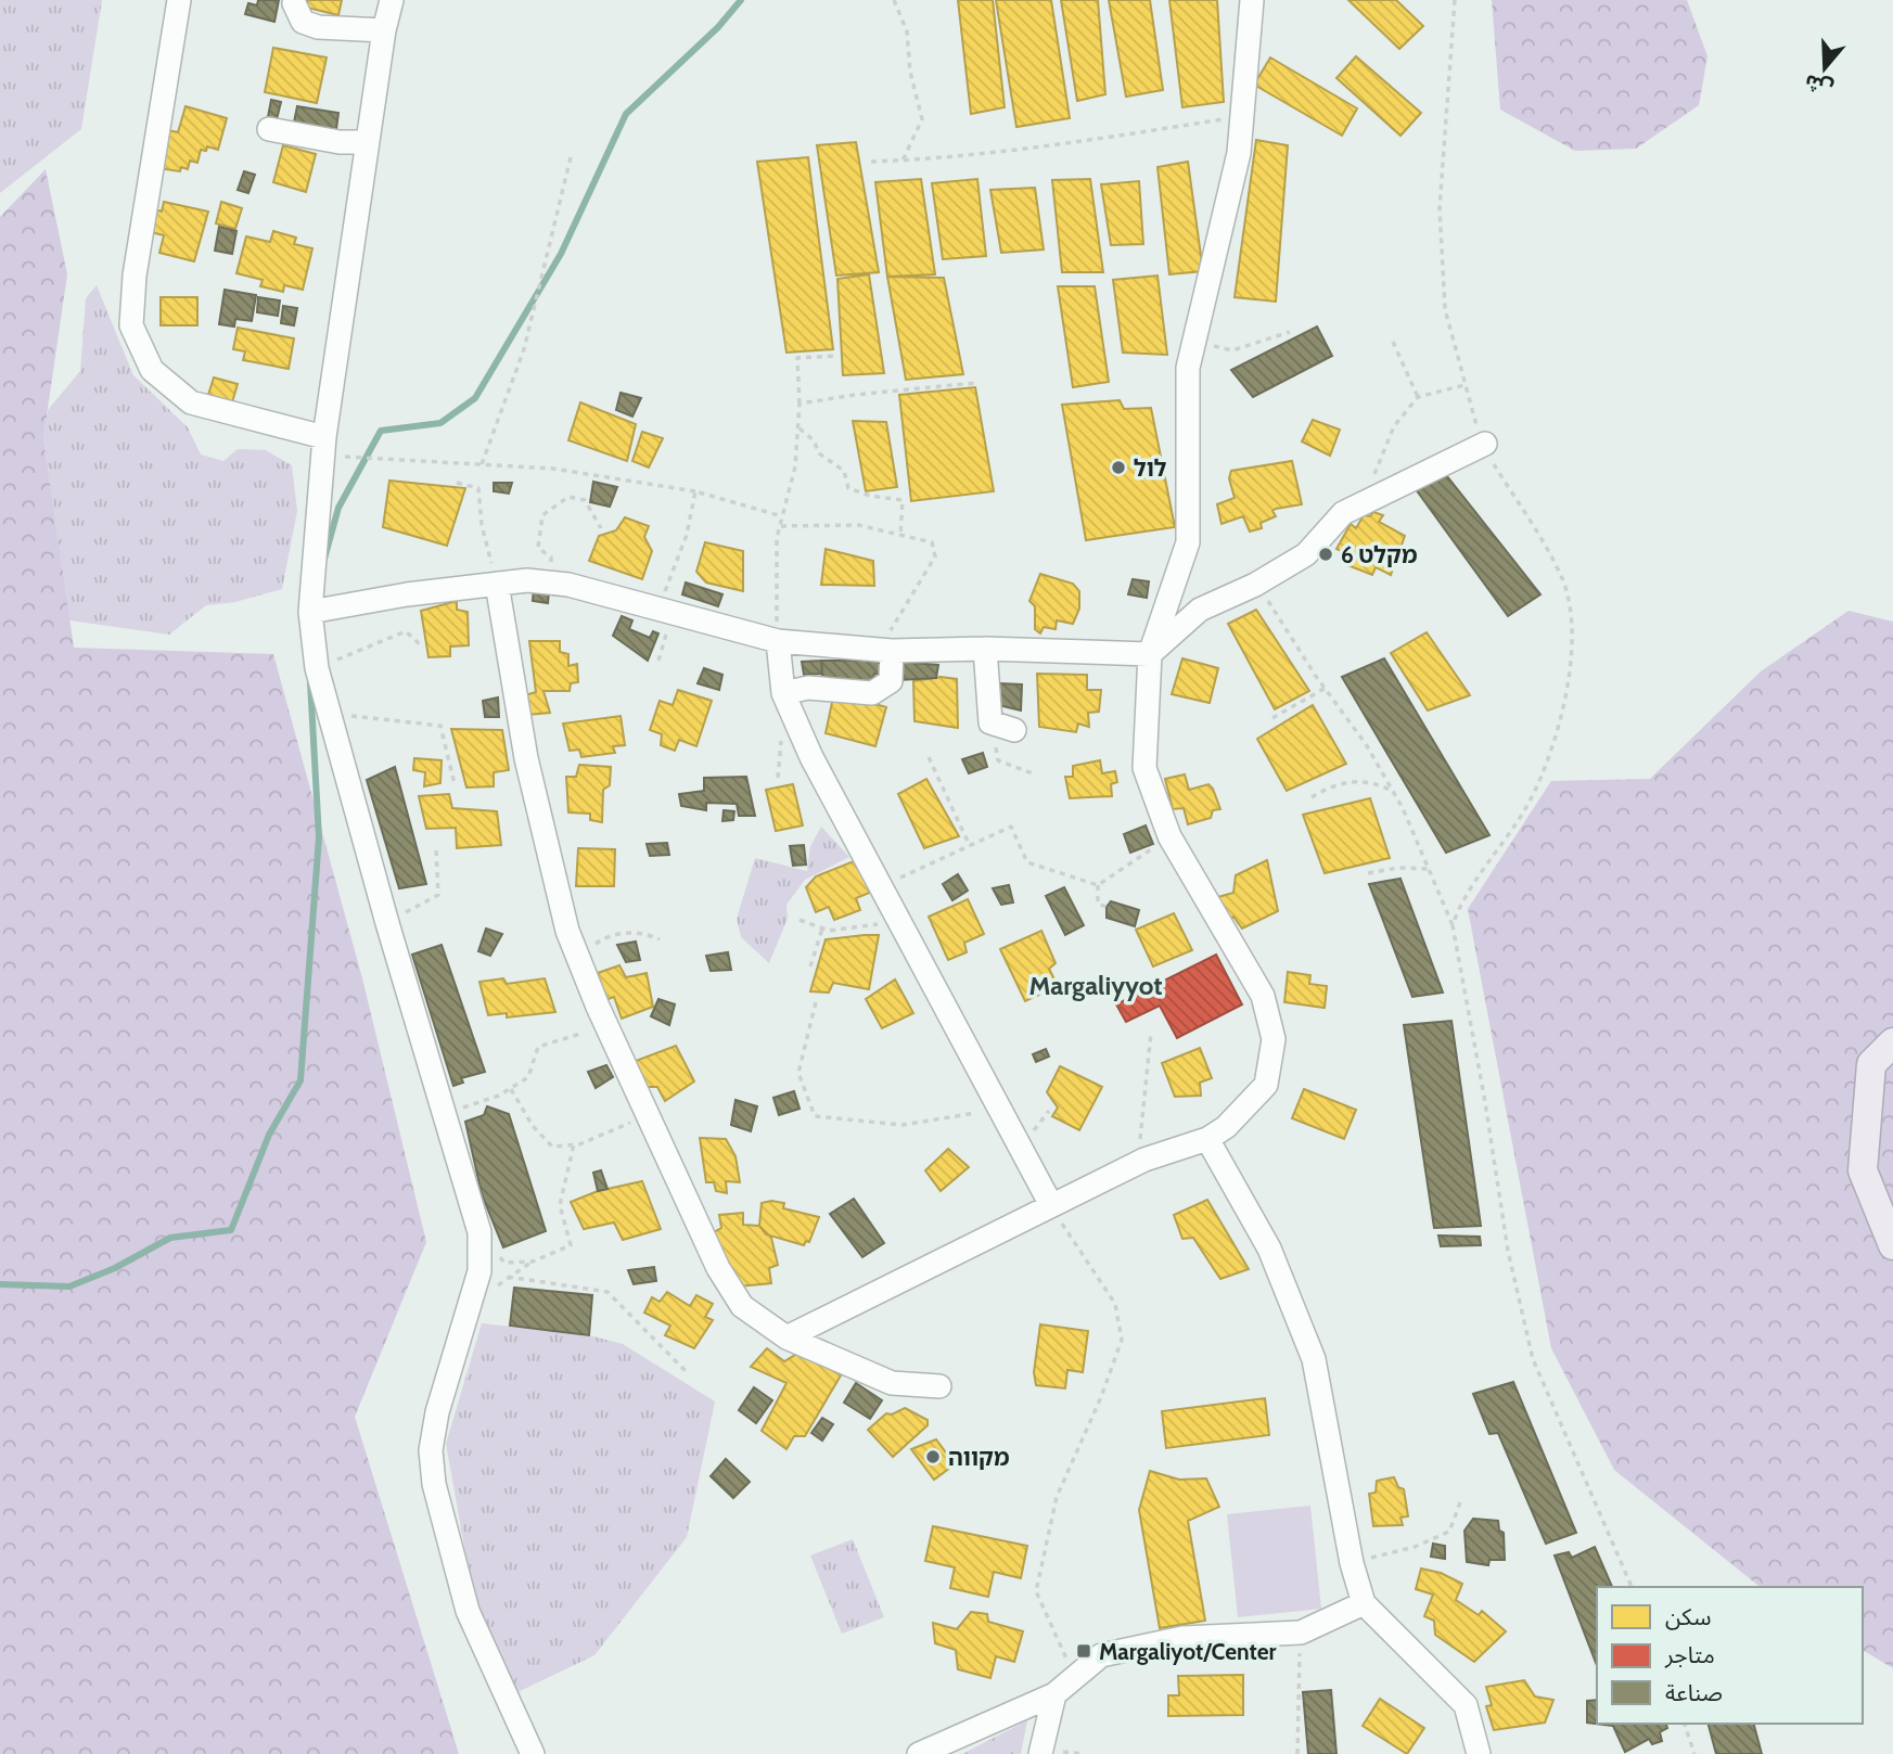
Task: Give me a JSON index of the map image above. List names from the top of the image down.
{
  "districts": ["Margaliyyot"],
  "places": {
    "other": ["לול", "מקלט 6", "מקווה"],
    "transit": ["Margaliyot/Center"]
  },
  "legend": ["سكن", "متاجر", "صناعة"],
  "north": "bottom"
}
